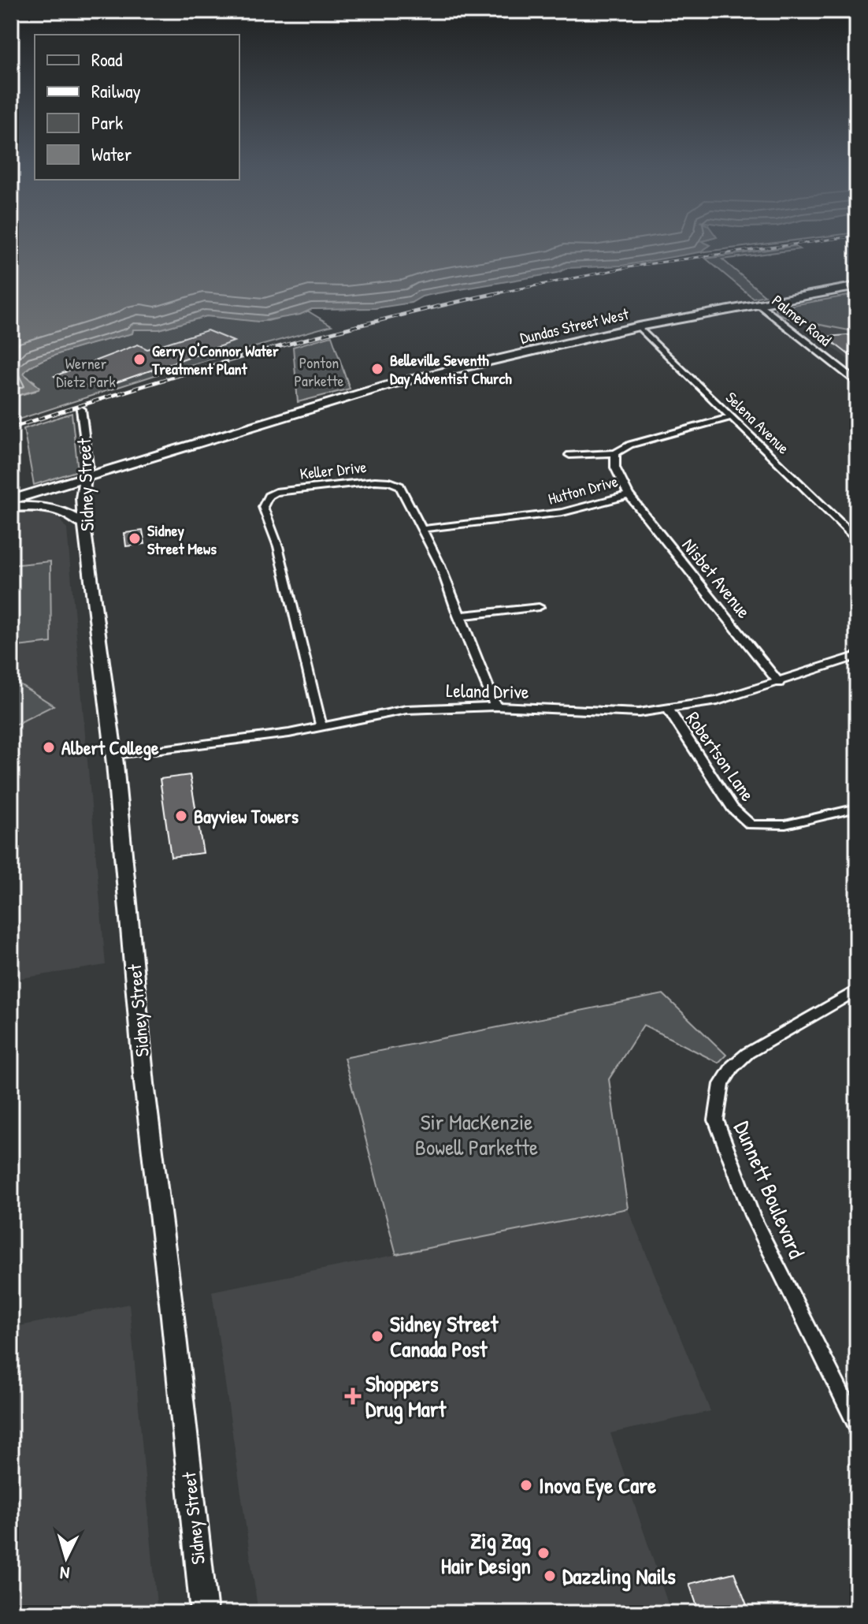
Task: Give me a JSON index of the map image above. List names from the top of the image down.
{
  "streets": {
    "main road": ["Palmer Road", "Dundas Street West", "Sidney Street"],
    "street": [
      "Selena Avenue",
      "Keller Drive",
      "Hutton Drive",
      "Nisbet Avenue",
      "Leland Drive",
      "Robertson Lane",
      "Dunnett Boulevard"
    ]
  },
  "crossings": [
    ["Palmer Road", "Dundas Street West"],
    ["Dundas Street West", "Selena Avenue"],
    ["Dundas Street West", "Sidney Street"],
    ["Selena Avenue", "Hutton Drive"],
    ["Keller Drive", "Hutton Drive"],
    ["Keller Drive", "Leland Drive"],
    ["Sidney Street", "Leland Drive"],
    ["Hutton Drive", "Nisbet Avenue"],
    ["Nisbet Avenue", "Leland Drive"],
    ["Leland Drive", "Robertson Lane"]
  ],
  "parks": ["Ponton Parkette", "Werner Dietz Park", "Sir MacKenzie Bowell Parkette"],
  "places": {
    "other": [
      "Gerry O'Connor Water Treatment Plant",
      "Belleville Seventh Day Adventist Church",
      "Sidney Street Mews",
      "Albert College",
      "Bayview Towers",
      "Sidney Street Canada Post",
      "Inova Eye Care",
      "Zig Zag Hair Design",
      "Dazzling Nails"
    ],
    "health": ["Shoppers Drug Mart"]
  },
  "legend": [
    "Road",
    "Railway",
    "Park",
    "Water"
  ],
  "north": "bottom"
}
